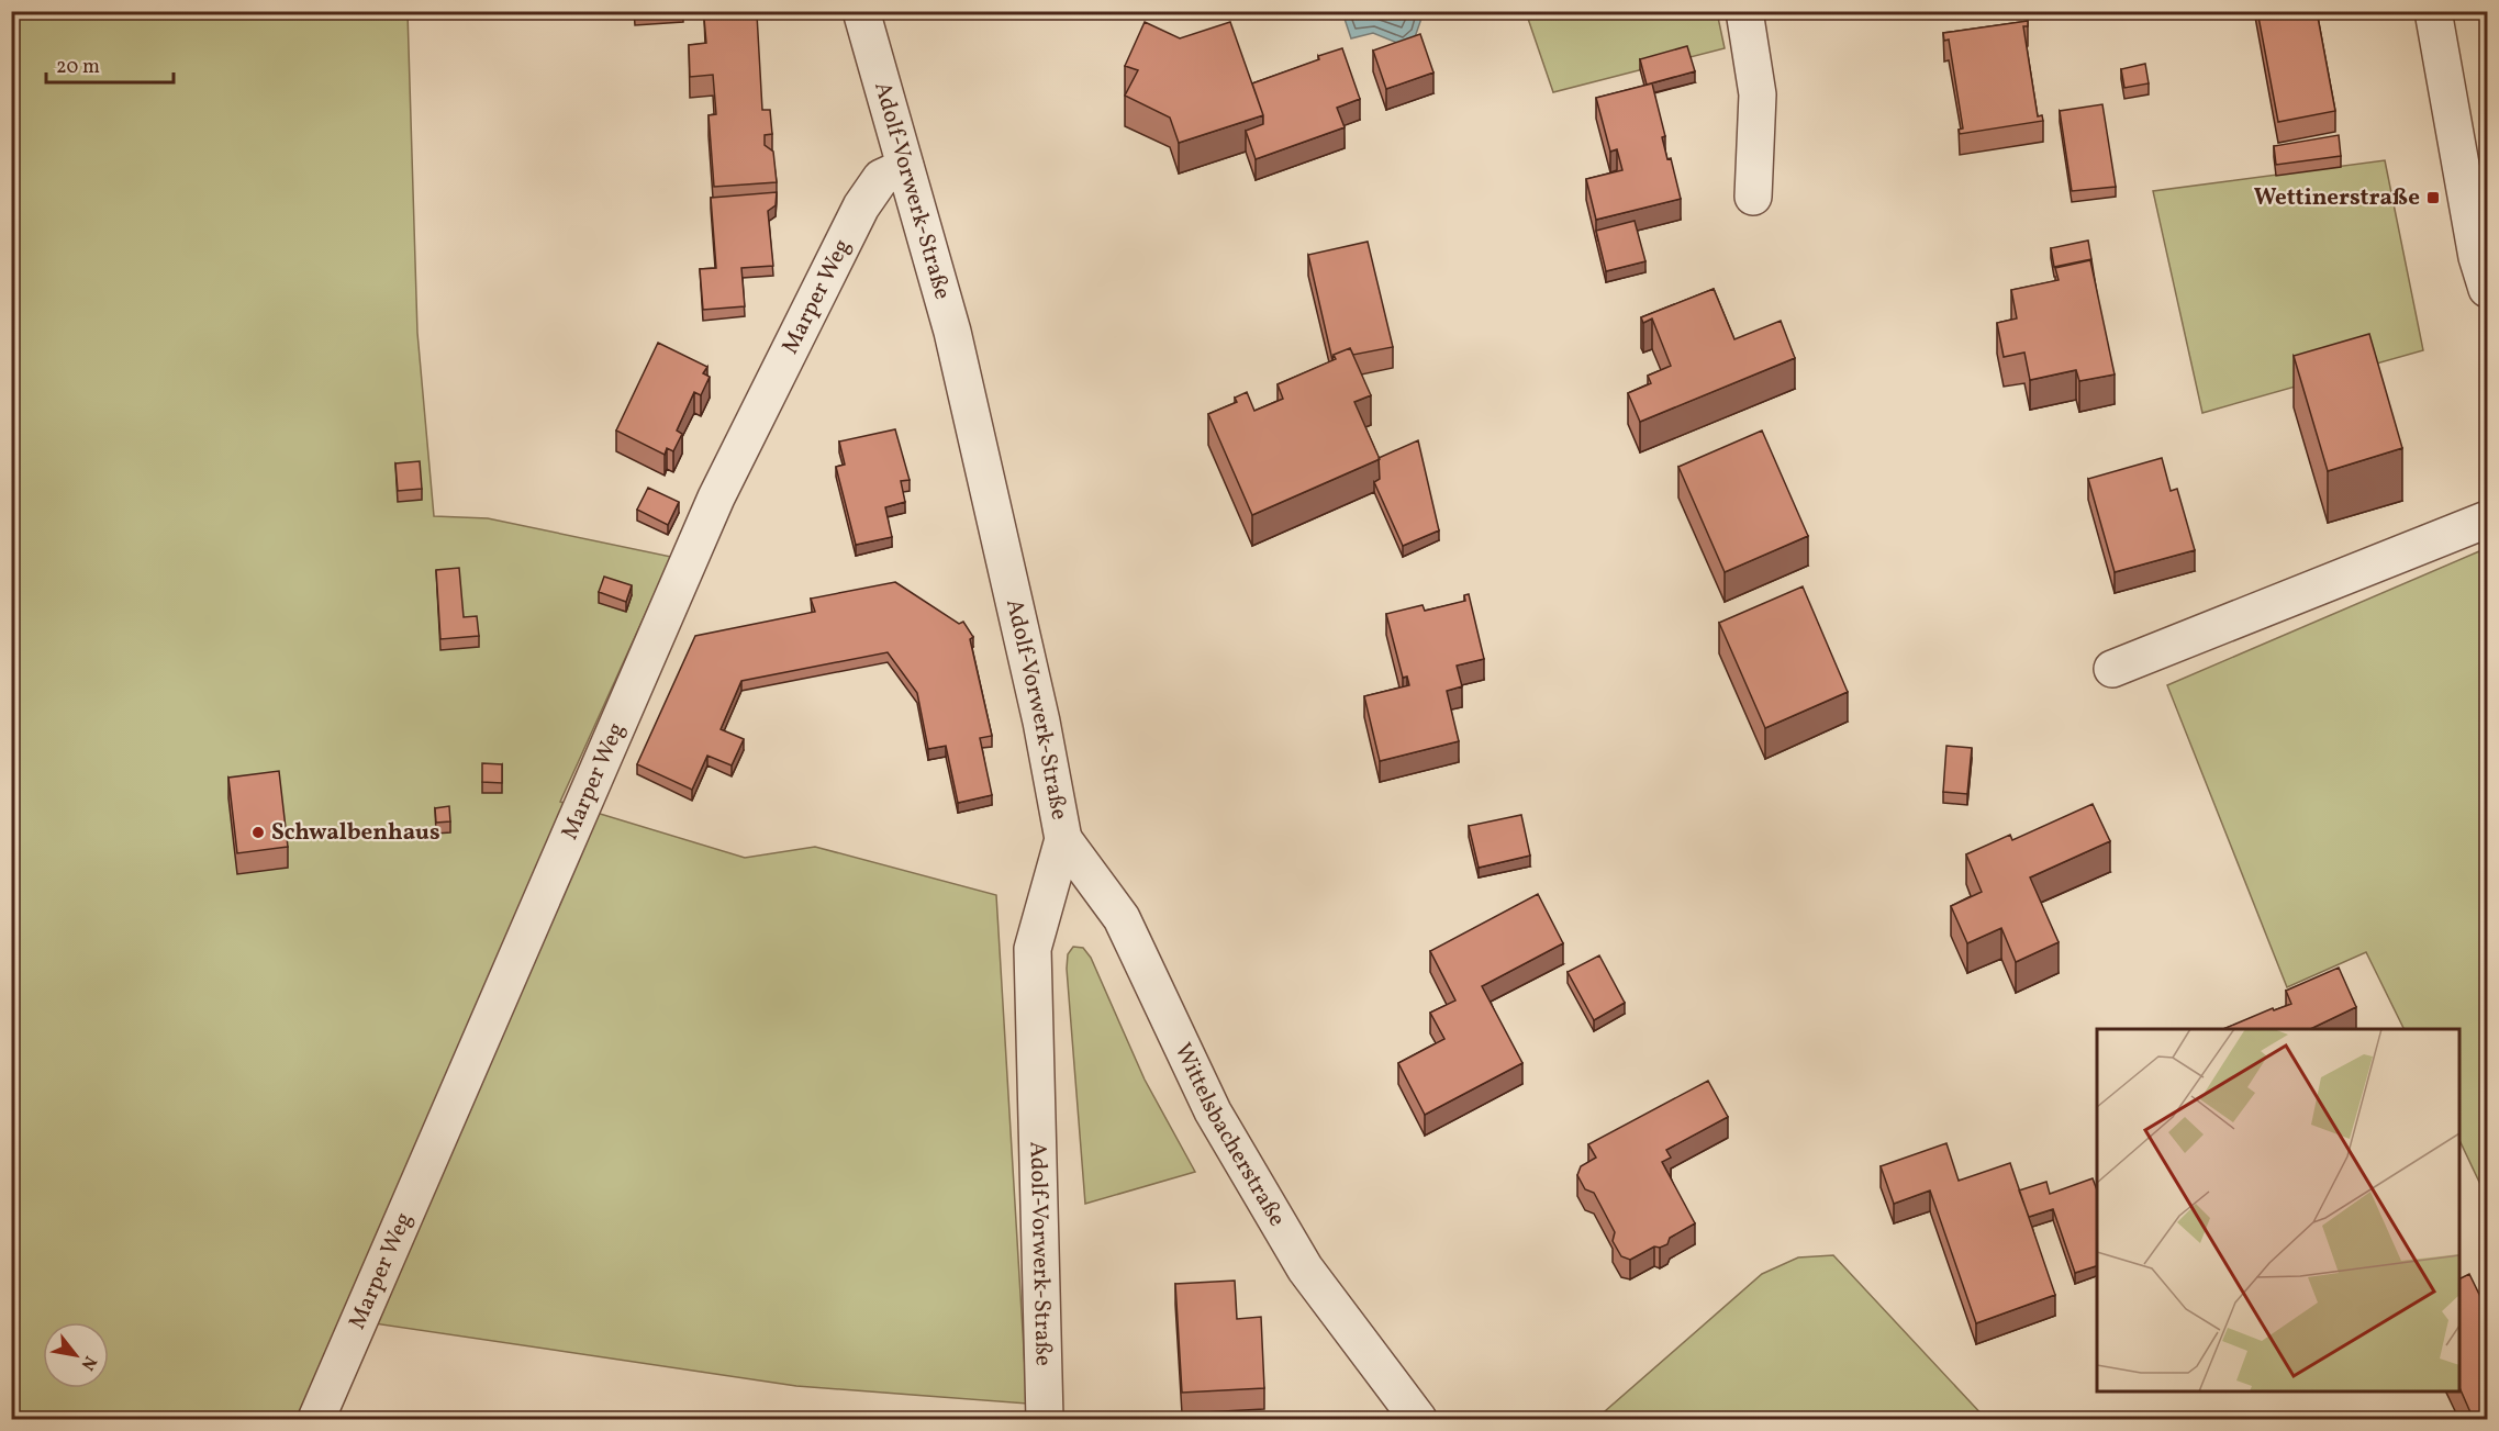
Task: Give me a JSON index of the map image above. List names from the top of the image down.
{
  "streets": {
    "street": ["Adolf-Vorwerk-Straße", "Marper Weg", "Wittelsbacherstraße"]
  },
  "crossings": [
    ["Adolf-Vorwerk-Straße", "Marper Weg"],
    ["Adolf-Vorwerk-Straße", "Wittelsbacherstraße"]
  ],
  "places": {
    "transit": ["Wettinerstraße"],
    "other": ["Schwalbenhaus"]
  },
  "scale_bar": "20 m",
  "north": "bottom right"
}
